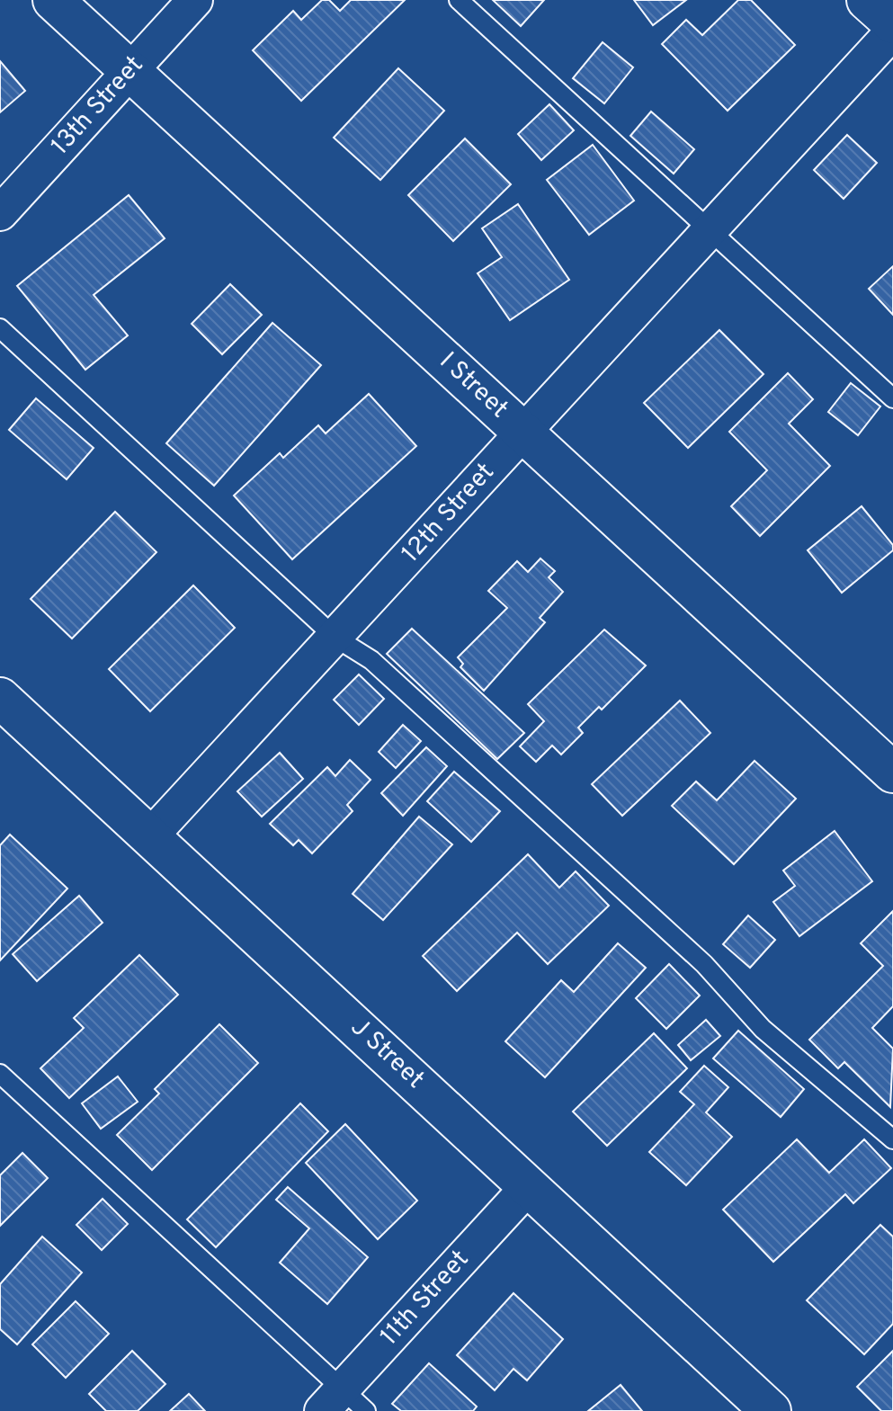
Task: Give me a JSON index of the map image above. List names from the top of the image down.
{
  "streets": {
    "main road": ["I Street", "J Street"],
    "street": ["13th Street", "12th Street", "11th Street"]
  },
  "crossings": [
    ["13th Street", "I Street"],
    ["I Street", "12th Street"],
    ["12th Street", "J Street"],
    ["J Street", "11th Street"]
  ]
}
